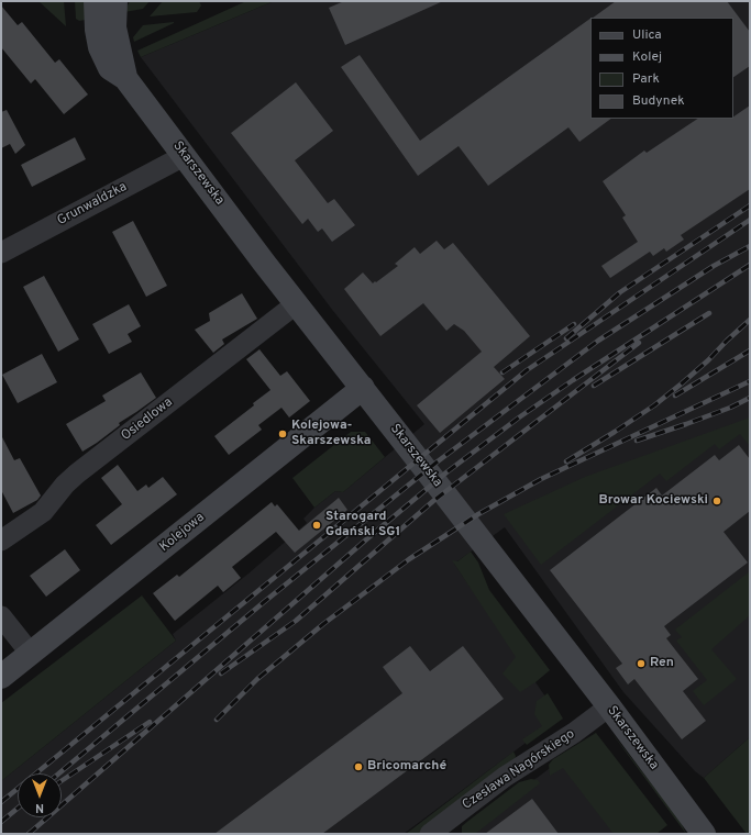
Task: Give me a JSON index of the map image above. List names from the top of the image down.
{
  "streets": {
    "main road": ["Skarszewska", "Kolejowa"],
    "street": ["Grunwaldzka", "Osiedlowa", "Czesława Nagórskiego"]
  },
  "crossings": [
    ["Skarszewska", "Grunwaldzka"],
    ["Skarszewska", "Osiedlowa"],
    ["Skarszewska", "Kolejowa"],
    ["Skarszewska", "Czesława Nagórskiego"]
  ],
  "places": [
    "Kolejowa- Skarszewska",
    "Browar Kociewski",
    "Starogard Gdański SG1",
    "Ren",
    "Bricomarché"
  ],
  "legend": [
    "Ulica",
    "Kolej",
    "Park",
    "Budynek"
  ],
  "north": "bottom"
}
